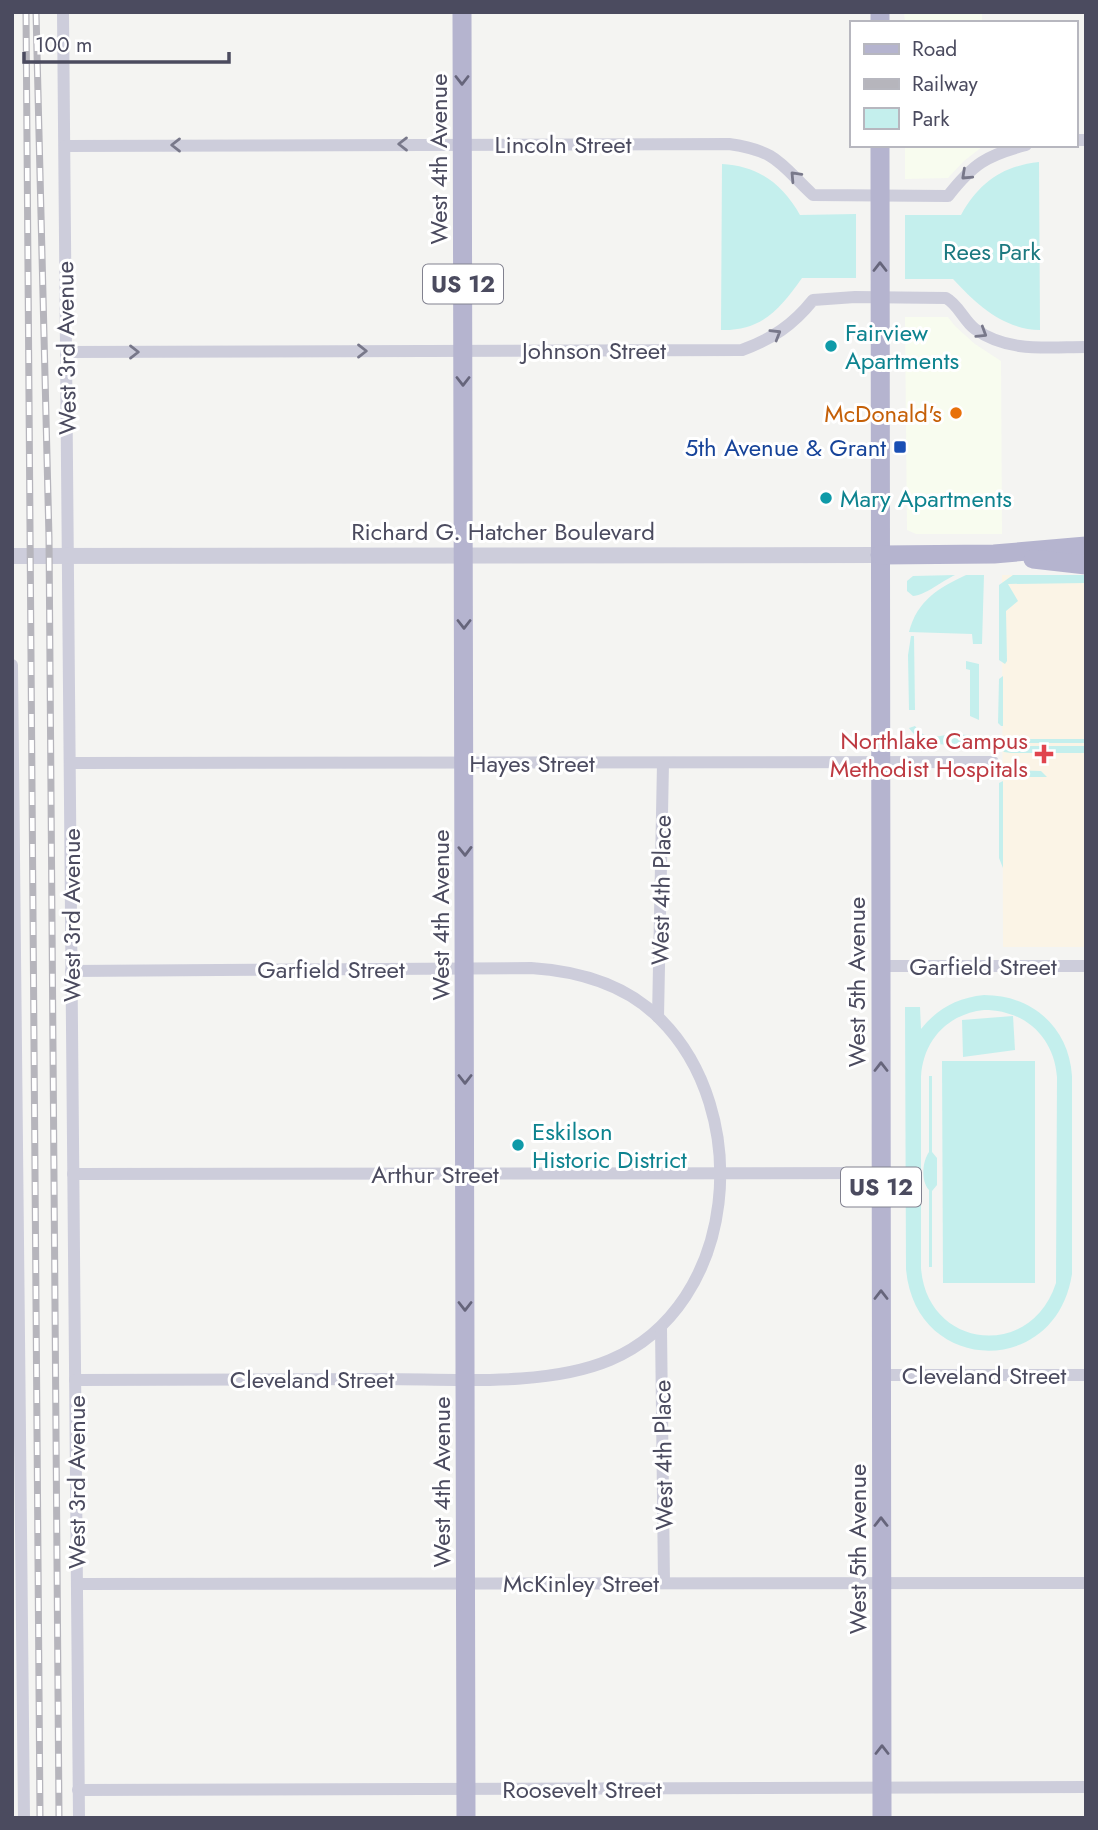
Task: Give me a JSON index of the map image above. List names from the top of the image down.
{
  "streets": {
    "main road": [
      "West 4th Avenue",
      "US 12",
      "Richard G. Hatcher Boulevard",
      "West 5th Avenue"
    ],
    "street": [
      "Lincoln Street",
      "West 3rd Avenue",
      "Johnson Street",
      "Hayes Street",
      "West 4th Place",
      "Garfield Street",
      "Arthur Street",
      "Cleveland Street",
      "McKinley Street",
      "Roosevelt Street"
    ]
  },
  "crossings": [
    ["Lincoln Street", "West 4th Avenue"],
    ["Lincoln Street", "West 3rd Avenue"],
    ["Lincoln Street", "West 5th Avenue"],
    ["West 4th Avenue", "Johnson Street"],
    ["West 4th Avenue", "Richard G. Hatcher Boulevard"],
    ["West 4th Avenue", "Hayes Street"],
    ["West 4th Avenue", "Garfield Street"],
    ["West 4th Avenue", "Arthur Street"],
    ["West 4th Avenue", "Cleveland Street"],
    ["West 4th Avenue", "McKinley Street"],
    ["West 4th Avenue", "Roosevelt Street"],
    ["West 3rd Avenue", "Johnson Street"],
    ["West 3rd Avenue", "Richard G. Hatcher Boulevard"],
    ["West 3rd Avenue", "Hayes Street"],
    ["West 3rd Avenue", "Garfield Street"],
    ["West 3rd Avenue", "Arthur Street"],
    ["West 3rd Avenue", "Cleveland Street"],
    ["West 3rd Avenue", "McKinley Street"],
    ["West 3rd Avenue", "Roosevelt Street"],
    ["Johnson Street", "West 5th Avenue"],
    ["Richard G. Hatcher Boulevard", "West 5th Avenue"],
    ["Hayes Street", "West 4th Place"],
    ["Hayes Street", "West 5th Avenue"],
    ["West 4th Place", "Garfield Street"],
    ["West 4th Place", "Cleveland Street"],
    ["West 4th Place", "McKinley Street"],
    ["Garfield Street", "West 5th Avenue"],
    ["Garfield Street", "Arthur Street"],
    ["Garfield Street", "Cleveland Street"],
    ["West 5th Avenue", "Arthur Street"],
    ["West 5th Avenue", "Cleveland Street"],
    ["West 5th Avenue", "McKinley Street"],
    ["West 5th Avenue", "Roosevelt Street"],
    ["Arthur Street", "Cleveland Street"]
  ],
  "one_way": [
    "Lincoln Street",
    "West 4th Avenue",
    "Johnson Street",
    "West 5th Avenue"
  ],
  "parks": ["Rees Park"],
  "places": {
    "other": [
      "Fairview Apartments",
      "McDonald's",
      "Mary Apartments",
      "Eskilson Historic District"
    ],
    "transit": ["5th Avenue & Grant"],
    "health": ["Northlake Campus Methodist Hospitals"]
  },
  "legend": ["Road", "Railway", "Park"],
  "scale_bar": "100 m"
}
